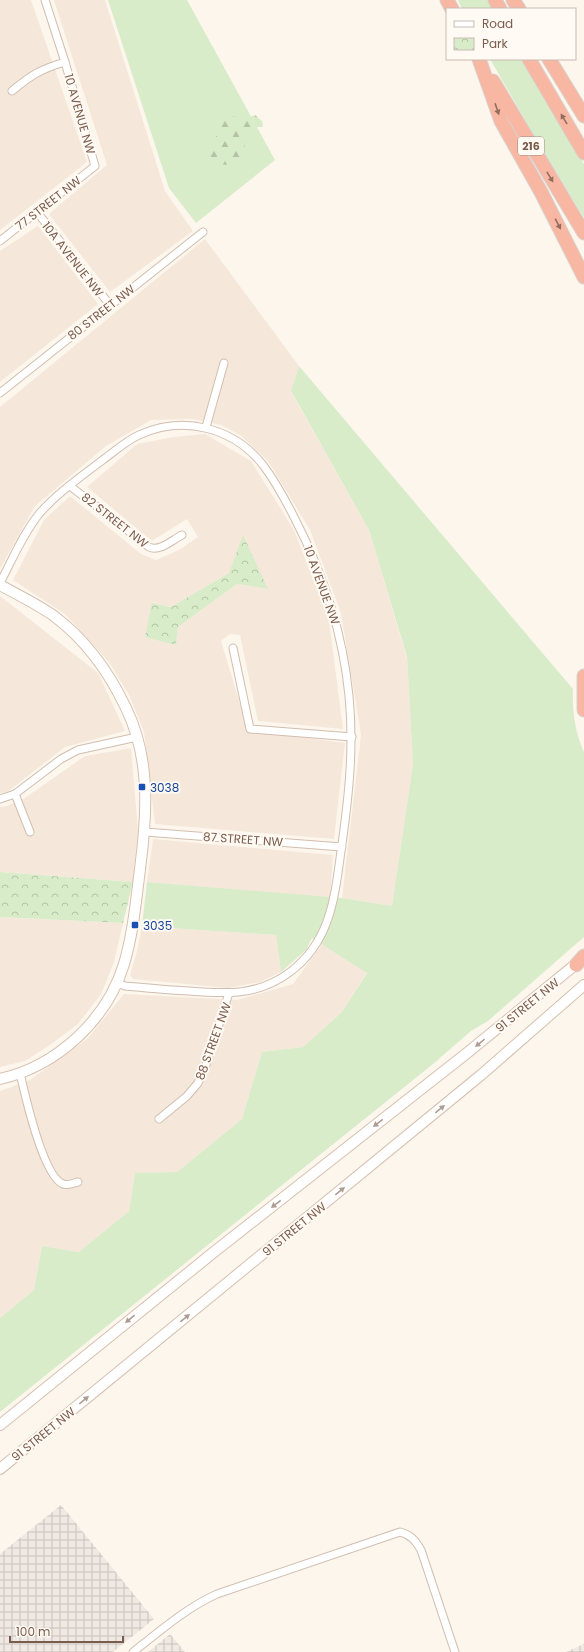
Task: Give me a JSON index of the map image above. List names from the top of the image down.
{
  "streets": {
    "highway": ["216"],
    "main road": ["91 STREET NW"],
    "street": [
      "10 AVENUE NW",
      "77 STREET NW",
      "10A AVENUE NW",
      "80 STREET NW",
      "82 STREET NW",
      "87 STREET NW",
      "88 STREET NW"
    ]
  },
  "crossings": [
    ["10 AVENUE NW", "77 STREET NW"],
    ["10 AVENUE NW", "82 STREET NW"],
    ["10 AVENUE NW", "87 STREET NW"],
    ["10 AVENUE NW", "88 STREET NW"],
    ["77 STREET NW", "10A AVENUE NW"],
    ["10A AVENUE NW", "80 STREET NW"]
  ],
  "places": {
    "transit": ["3038", "3035"]
  },
  "legend": ["Road", "Park"],
  "scale_bar": "100 m"
}
